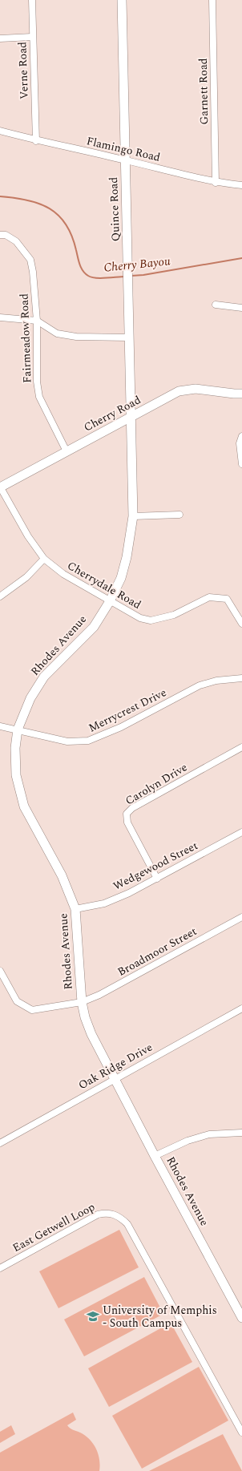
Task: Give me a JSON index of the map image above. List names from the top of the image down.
{
  "streets": {
    "main road": ["Quince Road", "Cherry Road", "Rhodes Avenue"],
    "street": [
      "Verne Road",
      "Garnett Road",
      "Flamingo Road",
      "Fairmeadow Road",
      "Cherrydale Road",
      "Merrycrest Drive",
      "Carolyn Drive",
      "Wedgewood Street",
      "Broadmoor Street",
      "Oak Ridge Drive",
      "East Getwell Loop"
    ]
  },
  "crossings": [
    ["Verne Road", "Flamingo Road"],
    ["Garnett Road", "Flamingo Road"],
    ["Flamingo Road", "Quince Road"],
    ["Quince Road", "Cherry Road"],
    ["Quince Road", "Rhodes Avenue"],
    ["Fairmeadow Road", "Cherry Road"],
    ["Cherry Road", "Cherrydale Road"],
    ["Cherry Road", "Rhodes Avenue"],
    ["Cherrydale Road", "Rhodes Avenue"],
    ["Rhodes Avenue", "Merrycrest Drive"],
    ["Rhodes Avenue", "Wedgewood Street"],
    ["Rhodes Avenue", "Broadmoor Street"],
    ["Rhodes Avenue", "Oak Ridge Drive"],
    ["Carolyn Drive", "Wedgewood Street"]
  ],
  "water": ["Cherry Bayou"],
  "places": {
    "school or university": ["University of Memphis - South Campus"]
  }
}
